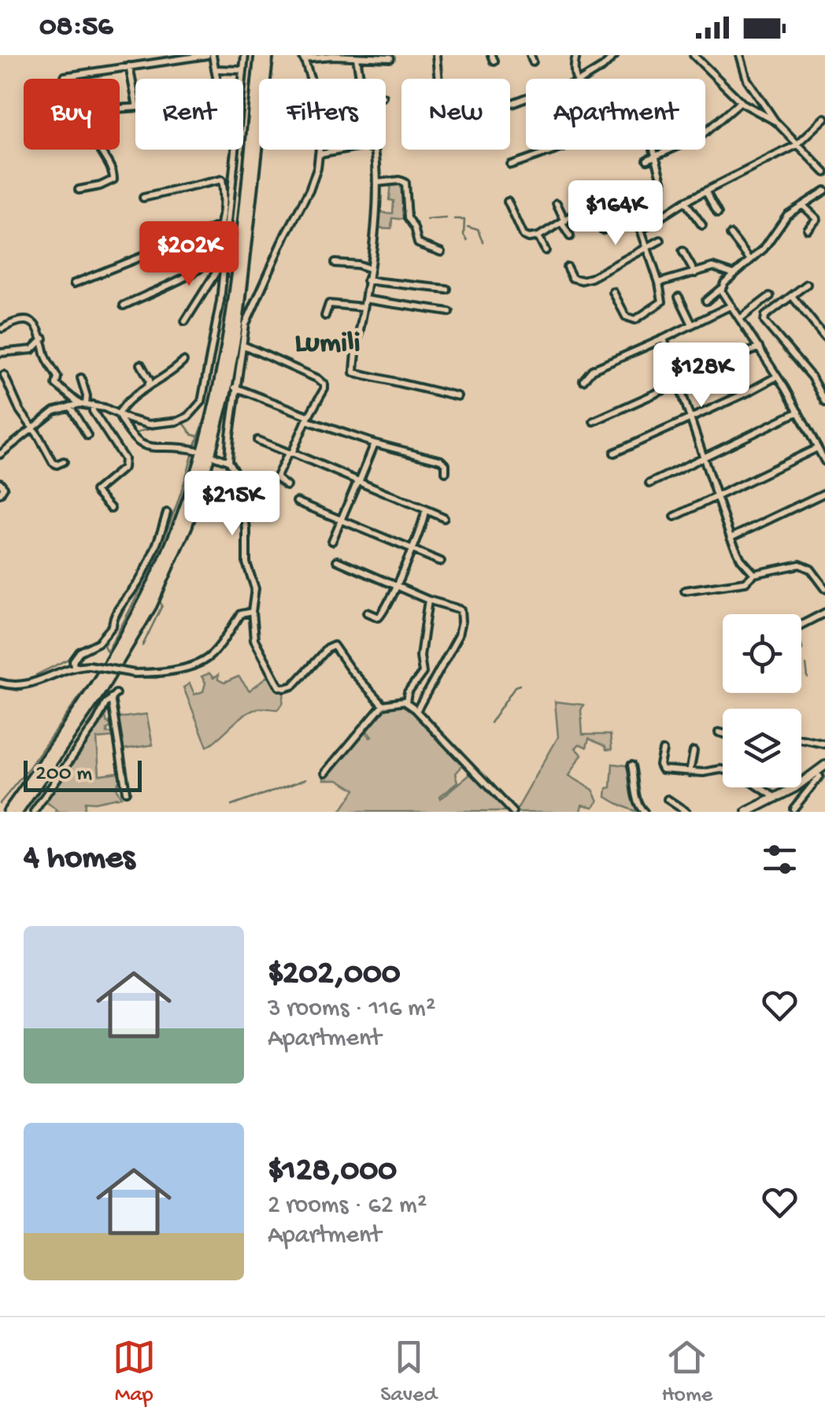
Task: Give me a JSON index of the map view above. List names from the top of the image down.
{
  "districts": ["Lumili"],
  "scale_bar": "200 m",
  "page": {
    "status": "08:56",
    "chip": [
      "Buy",
      "Rent",
      "Filters",
      "New",
      "Apartment"
    ],
    "price": [
      "$164K",
      "$202K",
      "$128K",
      "$215K"
    ],
    "scale": "200 m",
    "heading": "4 homes",
    "list": [
      {
        "name": "$202,000",
        "note": "3 rooms · 116 m² · Apartment"
      },
      {
        "name": "$128,000",
        "note": "2 rooms · 62 m² · Apartment"
      }
    ],
    "tabs": ["Map", "Saved", "Home"]
  }
}
